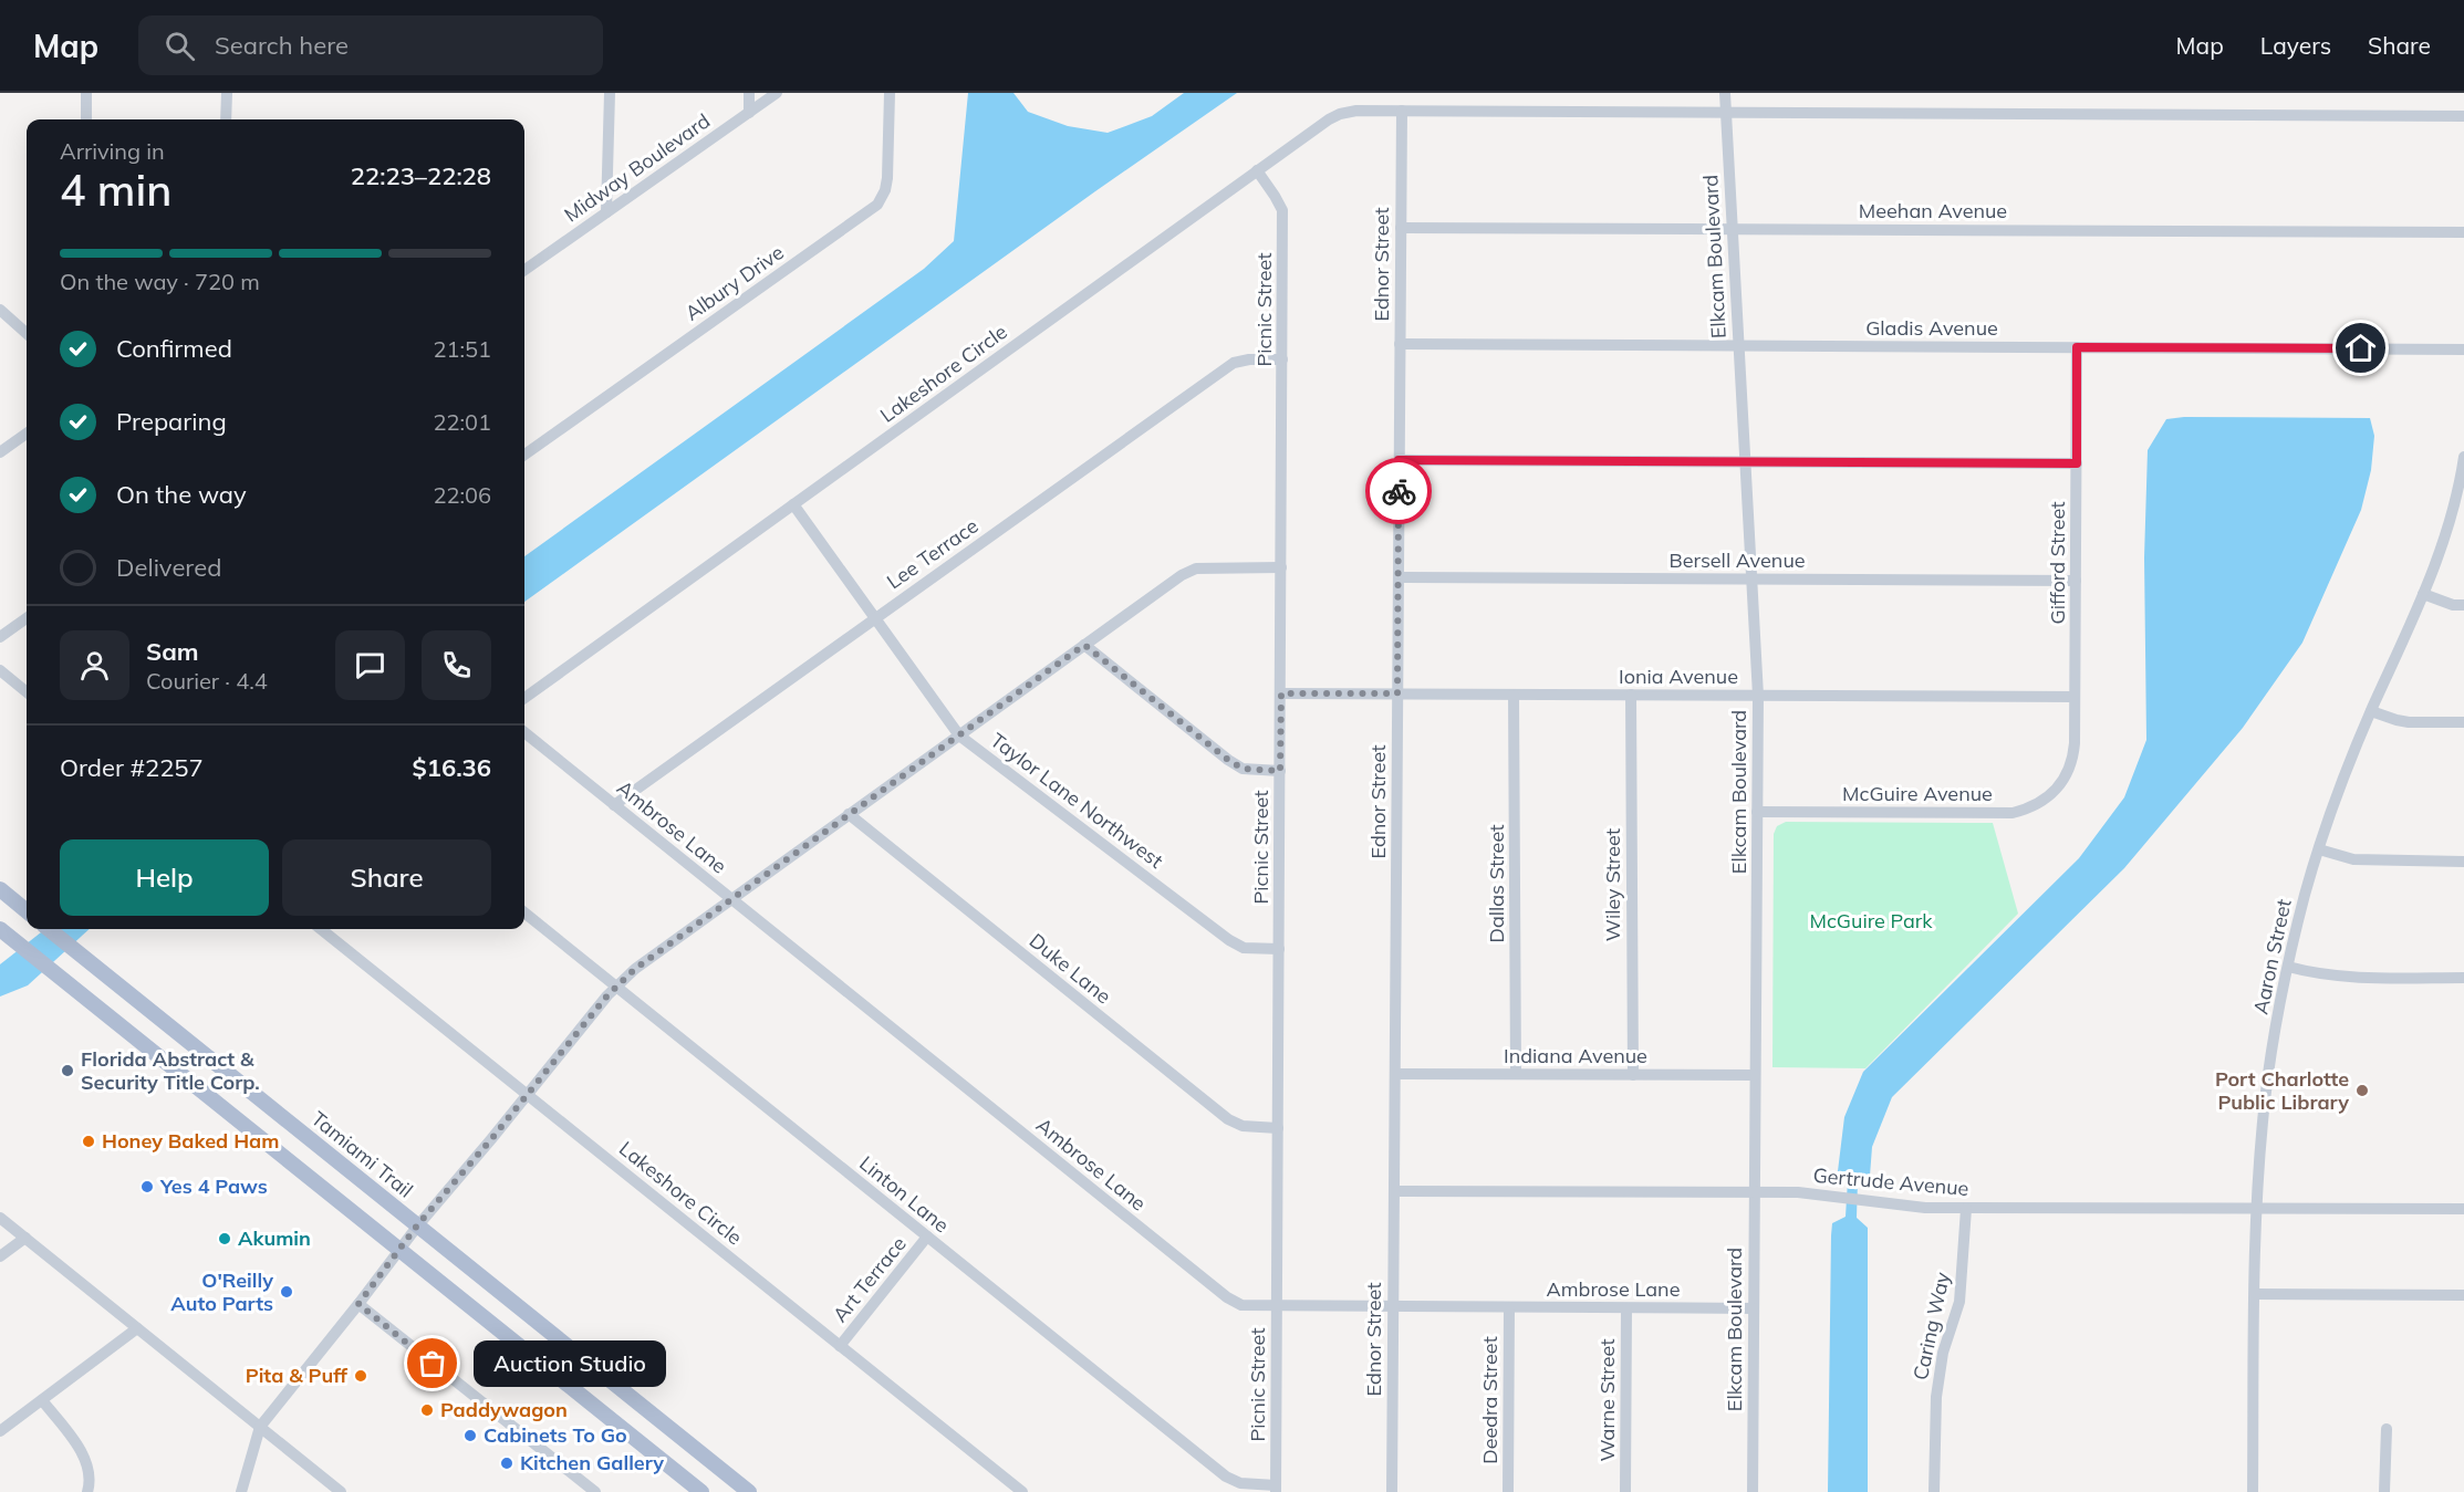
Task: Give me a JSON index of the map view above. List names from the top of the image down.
{
  "streets": {
    "main road": ["Tamiami Trail"],
    "street": [
      "Midway Boulevard",
      "Meehan Avenue",
      "Elkcam Boulevard",
      "Ednor Street",
      "Albury Drive",
      "Picnic Street",
      "Gladis Avenue",
      "Lakeshore Circle",
      "Lee Terrace",
      "Bersell Avenue",
      "Gifford Street",
      "Ionia Avenue",
      "McGuire Avenue",
      "Taylor Lane Northwest",
      "Ambrose Lane",
      "Dallas Street",
      "Wiley Street",
      "Aaron Street",
      "Duke Lane",
      "Indiana Avenue",
      "Gertrude Avenue",
      "Linton Lane",
      "Art Terrace",
      "Caring Way",
      "Deedra Street",
      "Warne Street"
    ]
  },
  "crossings": [
    ["Meehan Avenue", "Elkcam Boulevard"],
    ["Meehan Avenue", "Ednor Street"],
    ["Elkcam Boulevard", "Gladis Avenue"],
    ["Elkcam Boulevard", "Lakeshore Circle"],
    ["Elkcam Boulevard", "Bersell Avenue"],
    ["Elkcam Boulevard", "Ionia Avenue"],
    ["Elkcam Boulevard", "McGuire Avenue"],
    ["Elkcam Boulevard", "Ambrose Lane"],
    ["Elkcam Boulevard", "Indiana Avenue"],
    ["Elkcam Boulevard", "Gertrude Avenue"],
    ["Ednor Street", "Gladis Avenue"],
    ["Ednor Street", "Lakeshore Circle"],
    ["Ednor Street", "Bersell Avenue"],
    ["Ednor Street", "Ionia Avenue"],
    ["Ednor Street", "Ambrose Lane"],
    ["Ednor Street", "Indiana Avenue"],
    ["Ednor Street", "Gertrude Avenue"],
    ["Picnic Street", "Lakeshore Circle"],
    ["Picnic Street", "Lee Terrace"],
    ["Picnic Street", "Ionia Avenue"],
    ["Picnic Street", "Taylor Lane Northwest"],
    ["Picnic Street", "Ambrose Lane"],
    ["Picnic Street", "Duke Lane"],
    ["Picnic Street", "Linton Lane"],
    ["Gladis Avenue", "Gifford Street"],
    ["Lakeshore Circle", "Taylor Lane Northwest"],
    ["Lakeshore Circle", "Art Terrace"],
    ["Lee Terrace", "Taylor Lane Northwest"],
    ["Lee Terrace", "Ambrose Lane"],
    ["Bersell Avenue", "Gifford Street"],
    ["Gifford Street", "Ionia Avenue"],
    ["Gifford Street", "McGuire Avenue"],
    ["Ionia Avenue", "Dallas Street"],
    ["Ionia Avenue", "Wiley Street"],
    ["Ambrose Lane", "Deedra Street"],
    ["Ambrose Lane", "Warne Street"],
    ["Dallas Street", "Indiana Avenue"],
    ["Wiley Street", "Indiana Avenue"],
    ["Aaron Street", "Gertrude Avenue"],
    ["Gertrude Avenue", "Caring Way"],
    ["Linton Lane", "Art Terrace"]
  ],
  "parks": ["McGuire Park"],
  "places": [
    "Florida Abstract & Security Title Corp.",
    "Port Charlotte Public Library",
    "Honey Baked Ham",
    "Yes 4 Paws",
    "Akumin",
    "O'Reilly Auto Parts",
    "Auction Studio",
    "Pita & Puff",
    "Paddywagon",
    "Cabinets To Go",
    "Kitchen Gallery"
  ],
  "page": {
    "header": "Map",
    "search": "Search here",
    "nav": ["Map", "Layers", "Share"],
    "heading": ["4 min", "Arriving in", "22:23–22:28"],
    "panel": [
      "Sam",
      "Courier · 4.4",
      "Order #2257",
      "$16.36"
    ],
    "bar": "On the way · 720 m",
    "list": [
      ["Confirmed", "21:51"],
      ["Preparing", "22:01"],
      ["On the way", "22:06"],
      "Delivered"
    ],
    "buttons": ["Help", "Share"],
    "bubble": "Auction Studio"
  }
}
